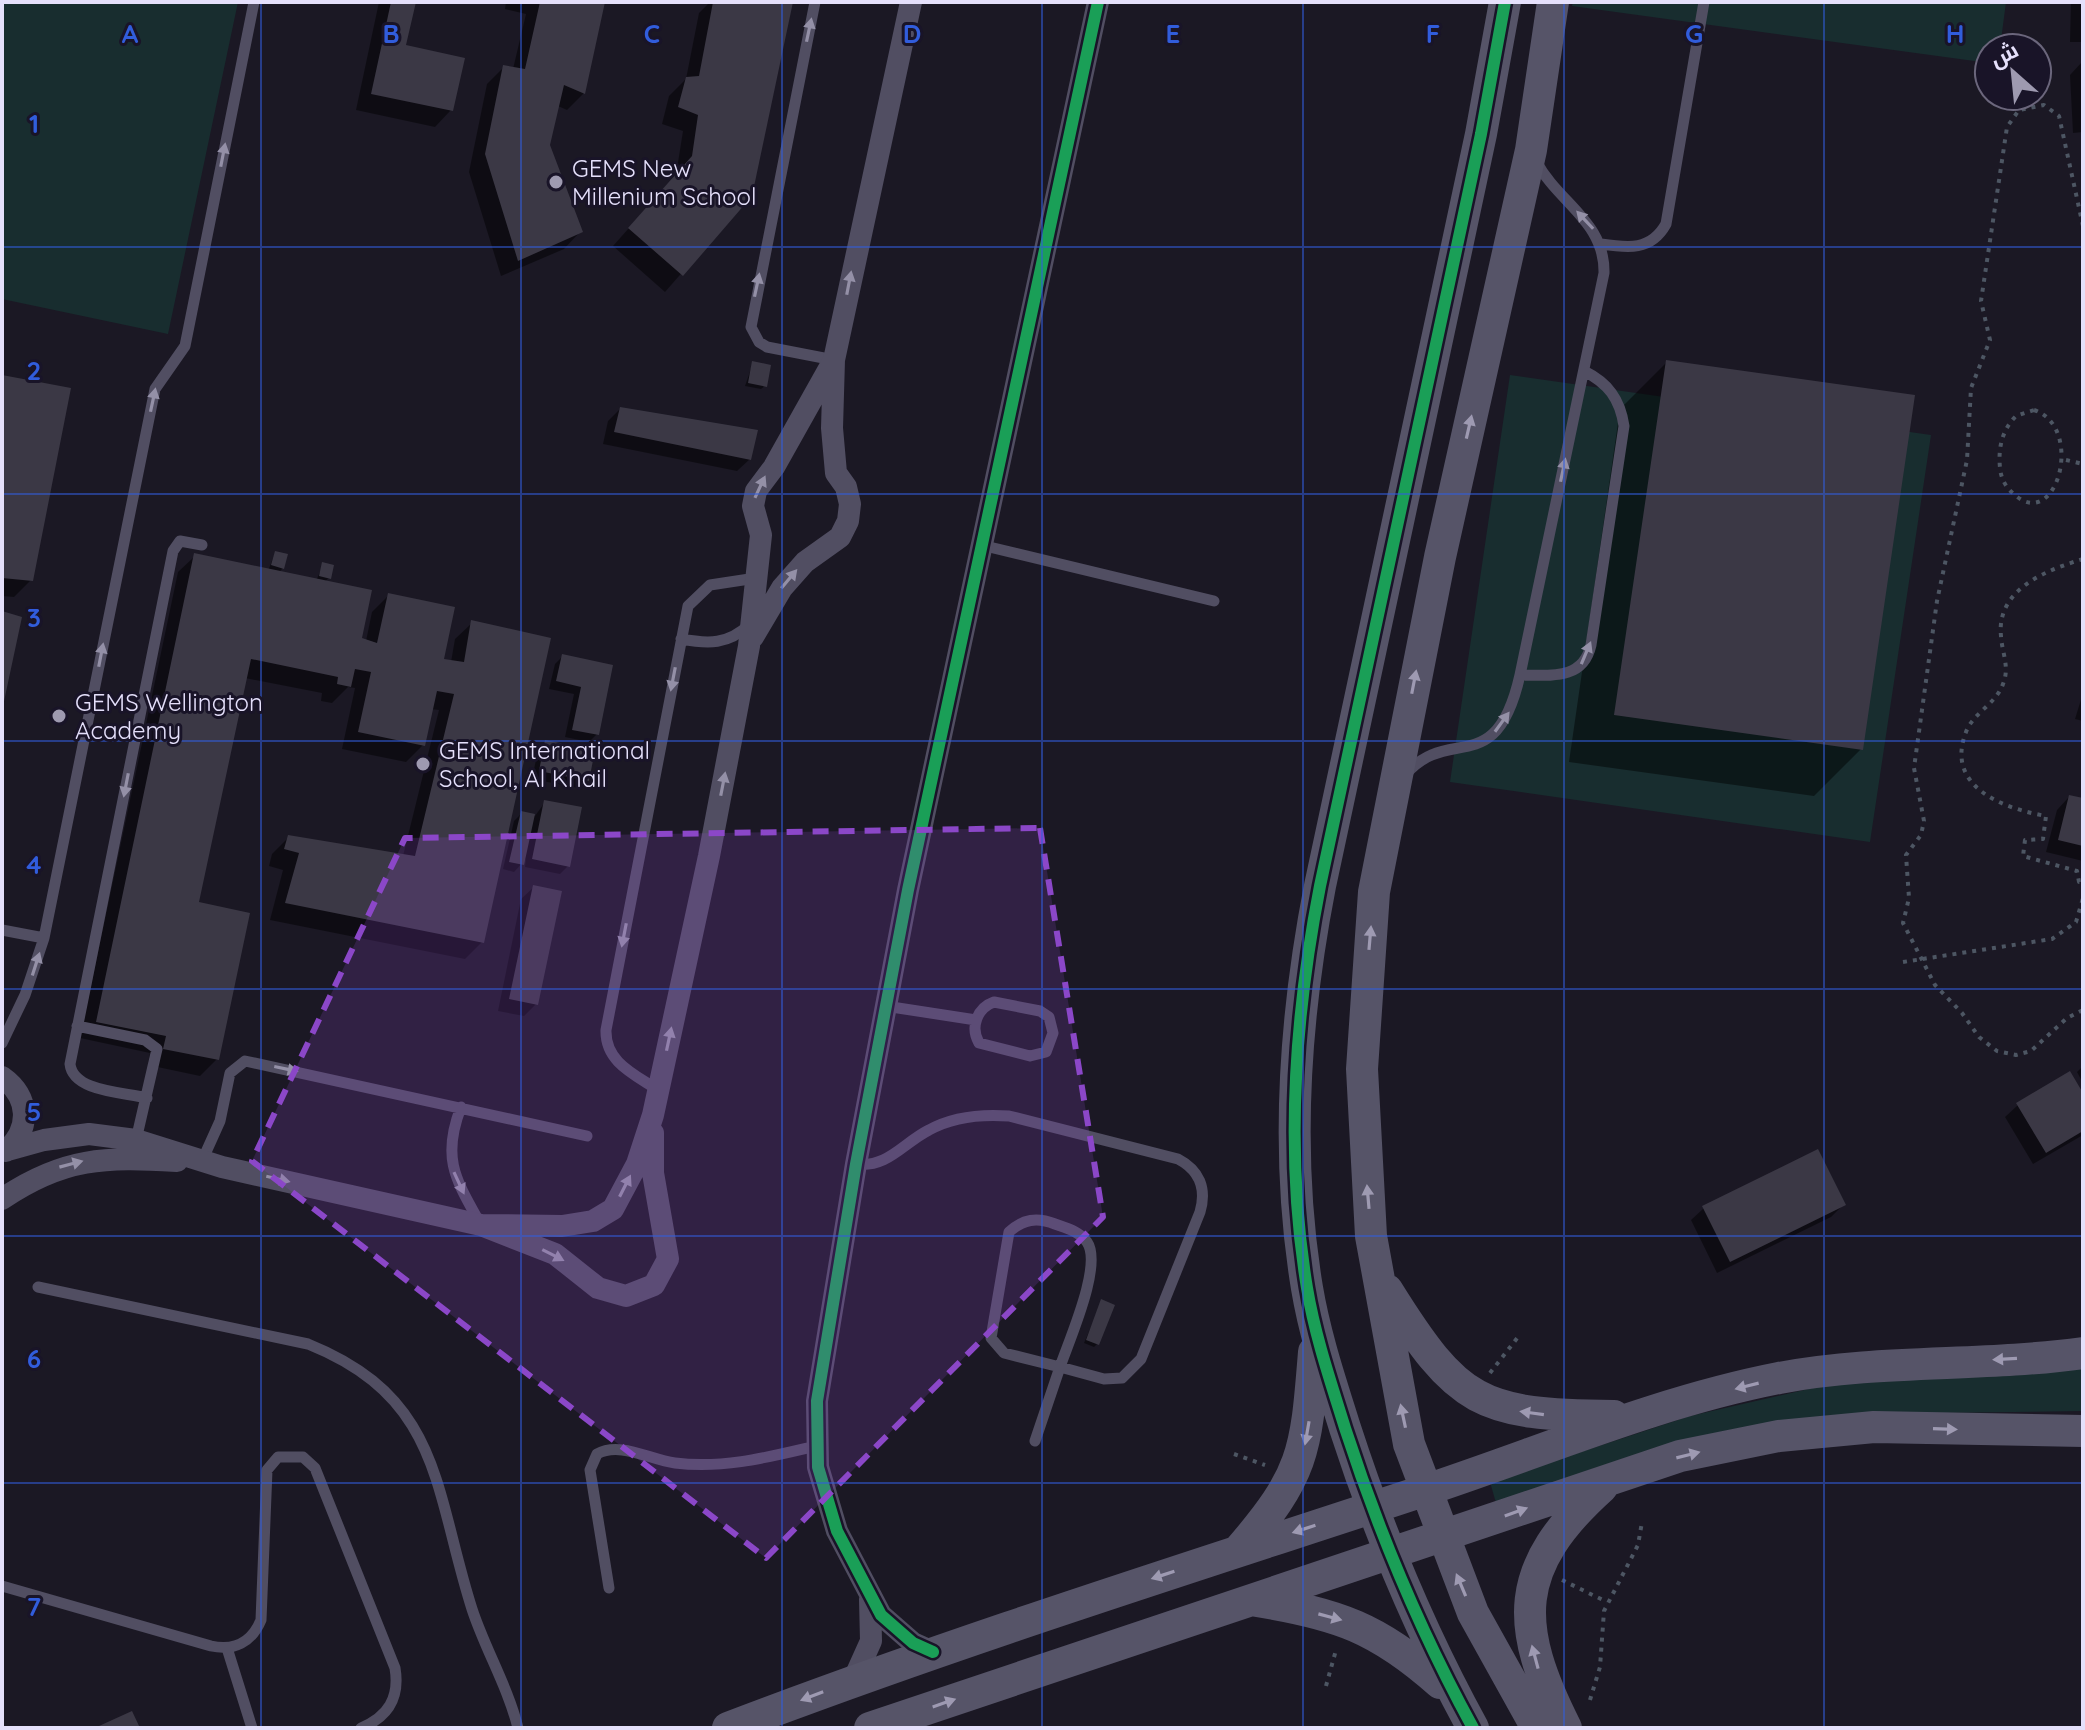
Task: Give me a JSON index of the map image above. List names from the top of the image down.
{
  "places": ["GEMS New Millenium School", "GEMS Wellington Academy", "GEMS International School, Al Khail"],
  "north": "top left",
  "grid": {
    "columns": [
      "A",
      "B",
      "C",
      "D",
      "E",
      "F",
      "G",
      "H"
    ],
    "rows": [
      "1",
      "2",
      "3",
      "4",
      "5",
      "6",
      "7"
    ]
  }
}
